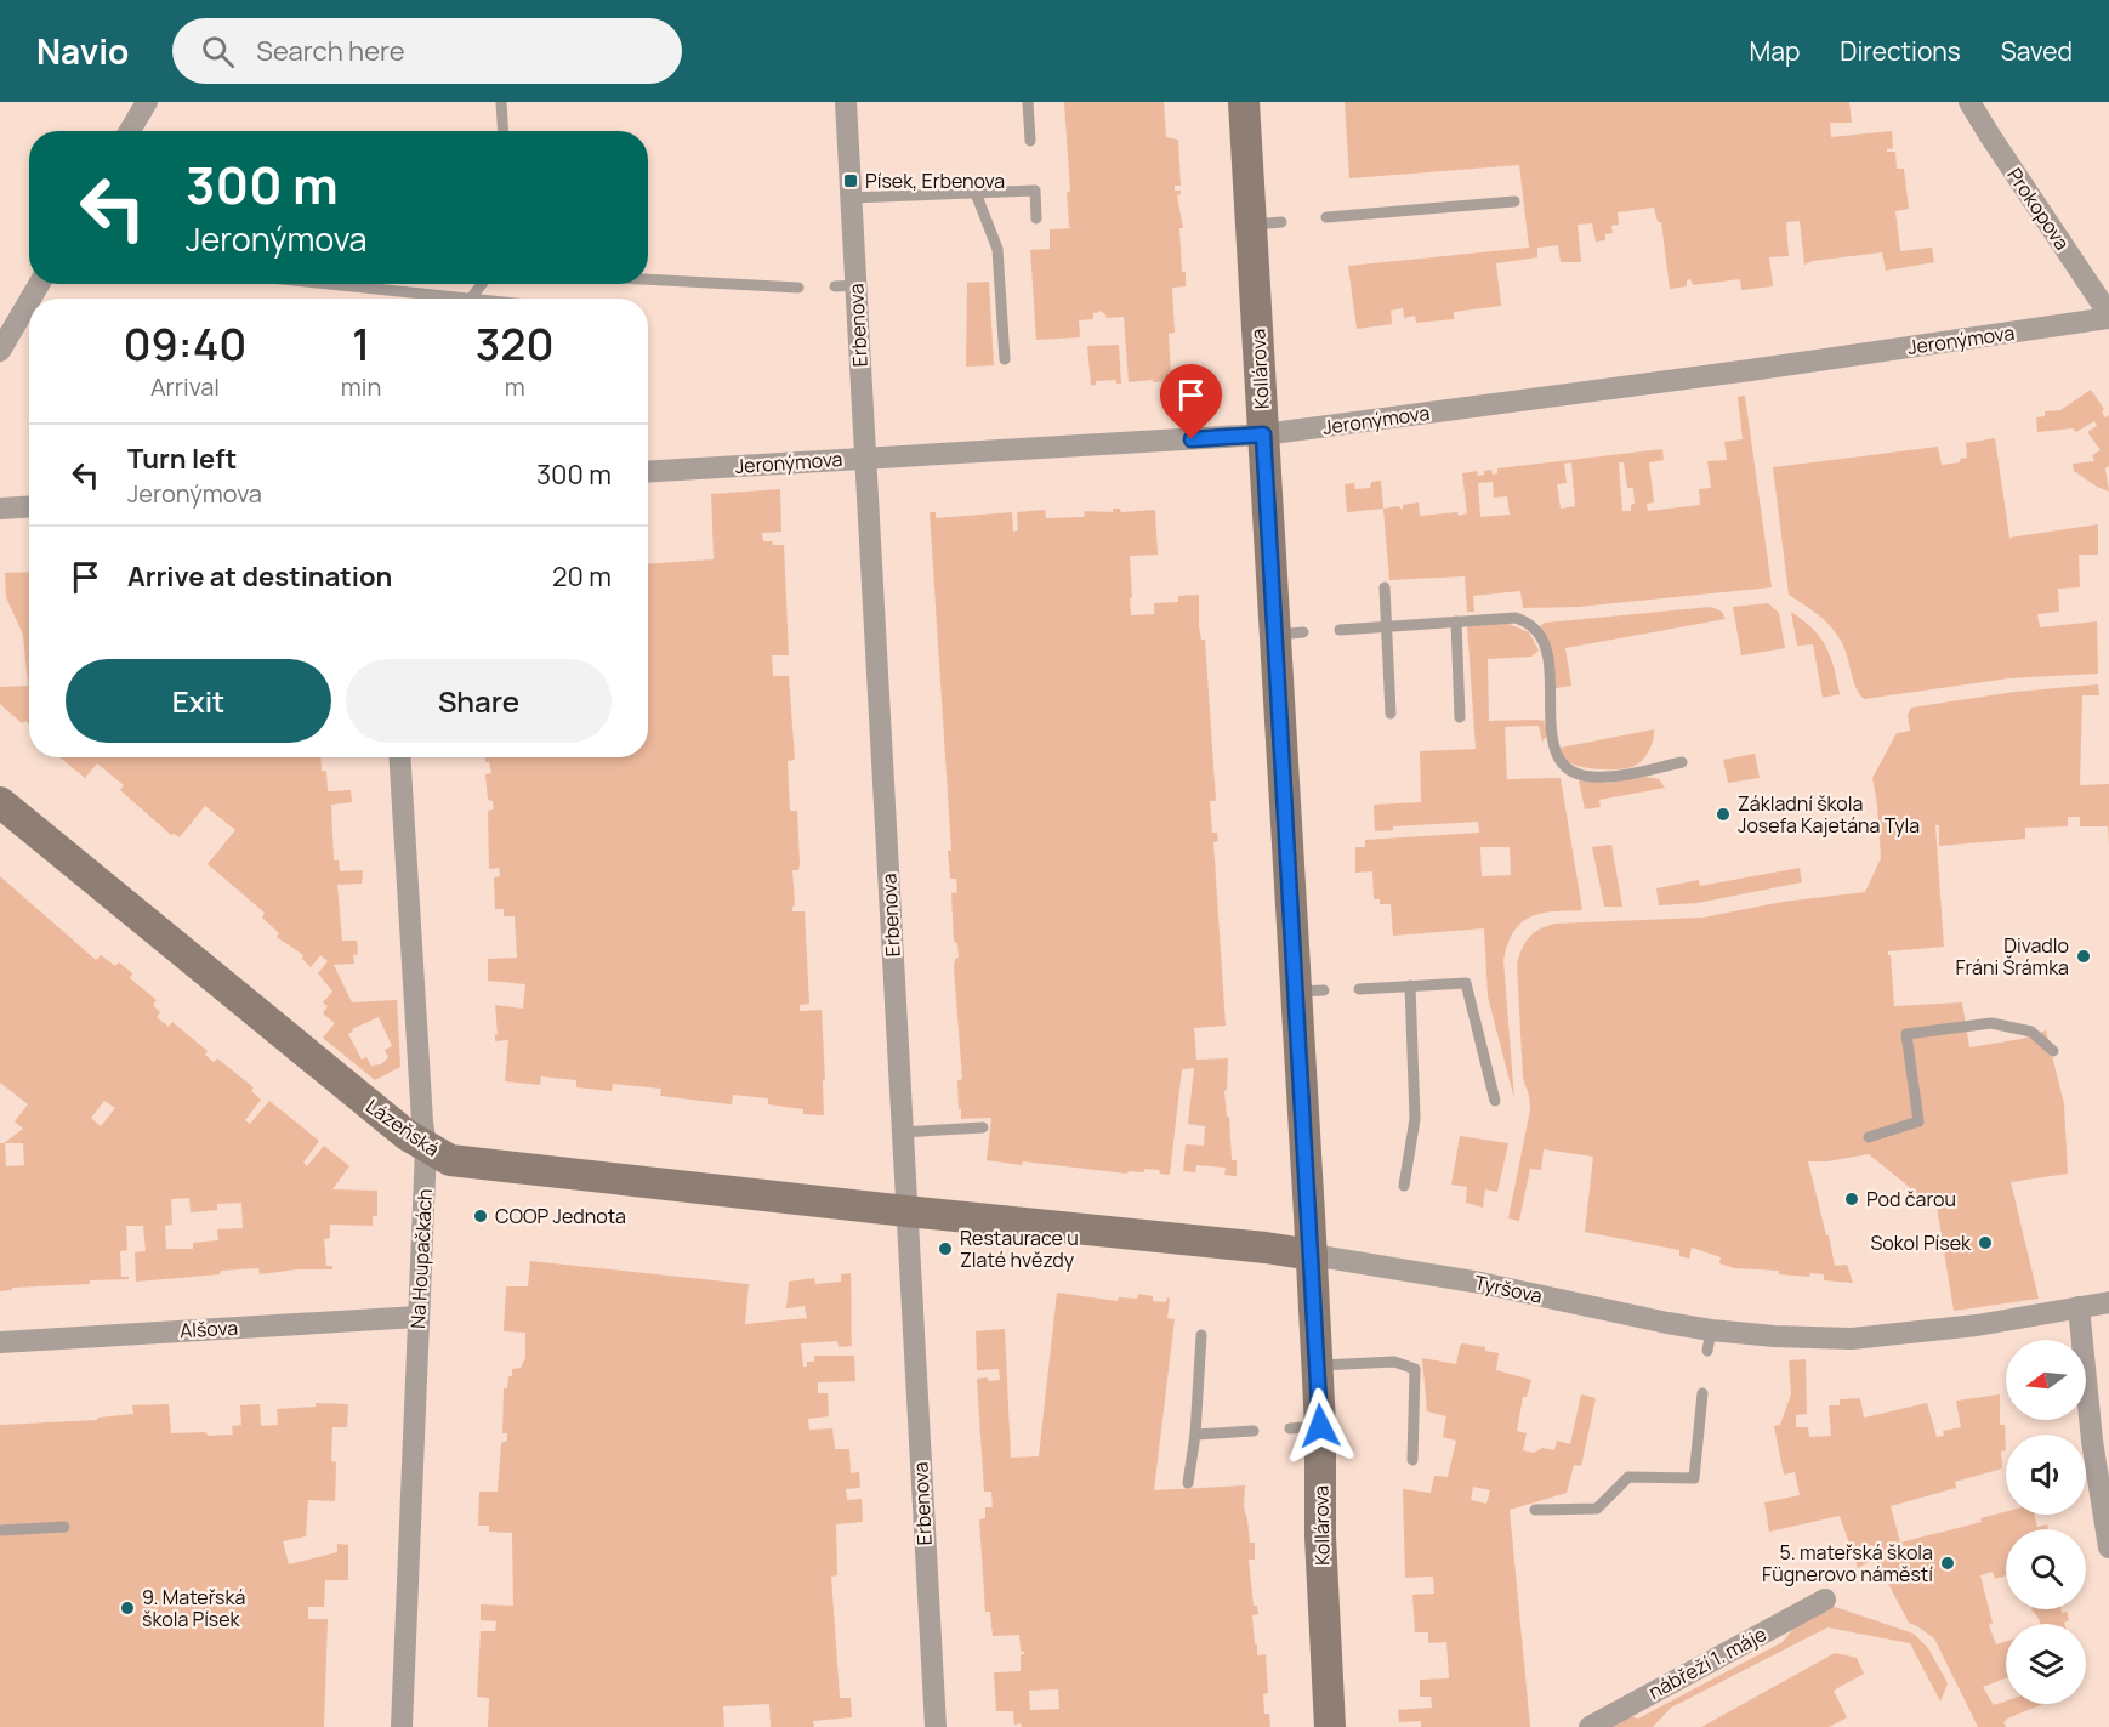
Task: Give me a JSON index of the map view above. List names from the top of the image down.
{
  "streets": {
    "main road": ["Kollárova", "Lázeňská", "Tyršova"],
    "street": [
      "Prokopova",
      "Erbenova",
      "Jeronýmova",
      "Na Houpačkách",
      "Alšova",
      "nábřeží 1. máje"
    ]
  },
  "crossings": [
    ["Prokopova", "Jeronýmova"],
    ["Erbenova", "Jeronýmova"],
    ["Erbenova", "Lázeňská"],
    ["Erbenova", "Tyršova"],
    ["Jeronýmova", "Kollárova"],
    ["Kollárova", "Tyršova"],
    ["Lázeňská", "Na Houpačkách"],
    ["Lázeňská", "Tyršova"],
    ["Na Houpačkách", "Alšova"]
  ],
  "places": {
    "transit": ["Písek, Erbenova"],
    "other": [
      "Základní škola Josefa Kajetána Tyla",
      "Divadlo Fráni Šrámka",
      "Pod čarou",
      "COOP Jednota",
      "Sokol Písek",
      "Restaurace u Zlaté hvězdy",
      "5. mateřská škola Fügnerovo náměstí",
      "9. Mateřská škola Písek"
    ]
  },
  "north": "left",
  "page": {
    "header": "Navio",
    "search": "Search here",
    "nav": ["Map", "Directions", "Saved"],
    "turn": ["300 m", "Jeronýmova"],
    "eta": [
      "09:40",
      "Arrival",
      "1",
      "min",
      "320",
      "m"
    ],
    "list": [
      {
        "name": "Turn left",
        "note": "Jeronýmova",
        "value": "300 m"
      },
      {
        "name": "Arrive at destination",
        "value": "20 m"
      }
    ],
    "buttons": ["Exit", "Share"]
  }
}
